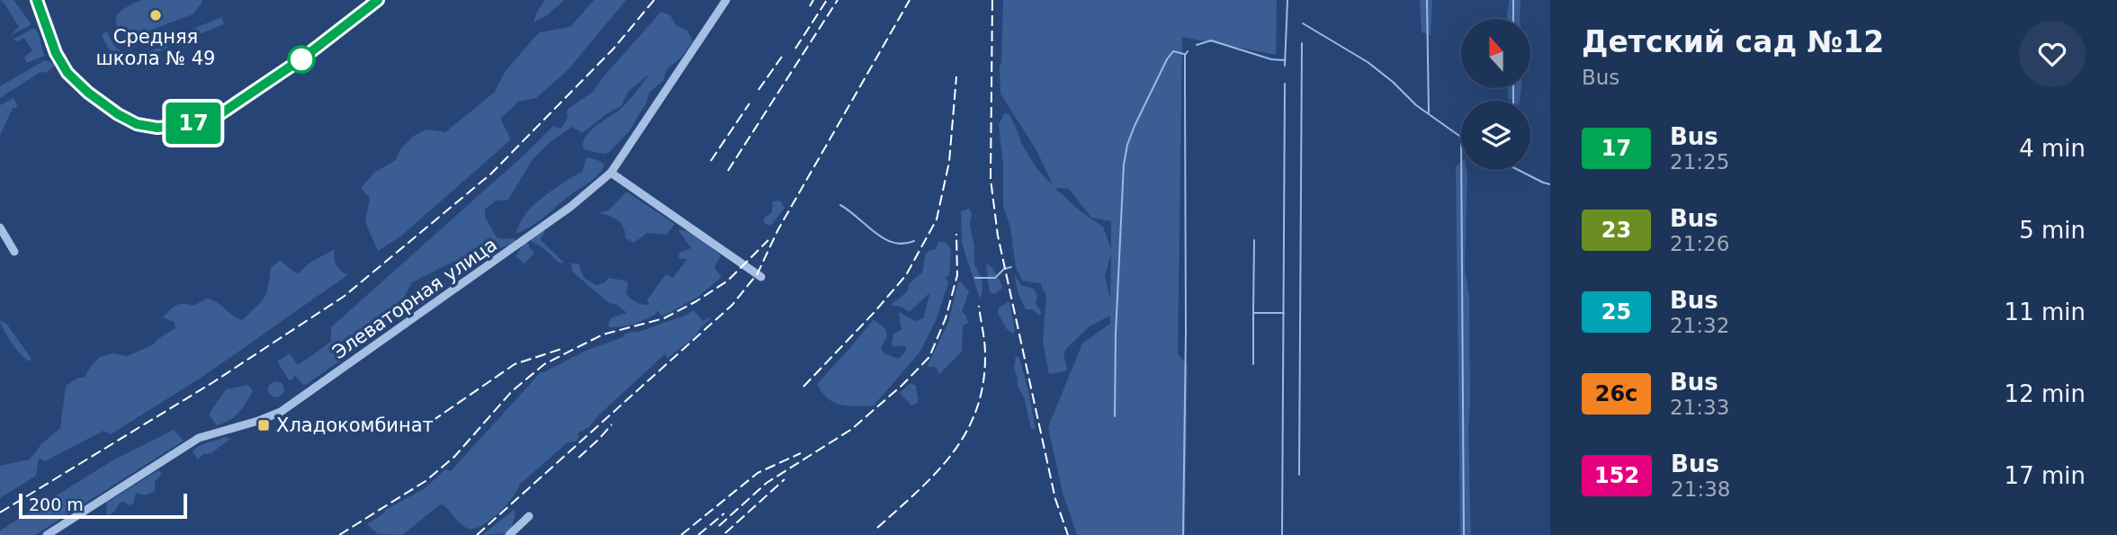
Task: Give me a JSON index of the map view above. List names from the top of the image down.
{
  "streets": {
    "street": ["Элеваторная улица"]
  },
  "places": {
    "other": ["Средняя школа № 49"],
    "transit": ["Хладокомбинат"]
  },
  "lines": ["bus line 17"],
  "scale_bar": "200 m",
  "north": "top",
  "page": {
    "on_map": "17",
    "heading": ["Детский сад №12", "Bus"],
    "list": [
      {
        "mark": "17",
        "name": "Bus",
        "note": "21:25",
        "value": "4 min"
      },
      {
        "mark": "23",
        "name": "Bus",
        "note": "21:26",
        "value": "5 min"
      },
      {
        "mark": "25",
        "name": "Bus",
        "note": "21:32",
        "value": "11 min"
      },
      {
        "mark": "26c",
        "name": "Bus",
        "note": "21:33",
        "value": "12 min"
      },
      {
        "mark": "152",
        "name": "Bus",
        "note": "21:38",
        "value": "17 min"
      }
    ],
    "scale": "200 m"
  }
}
